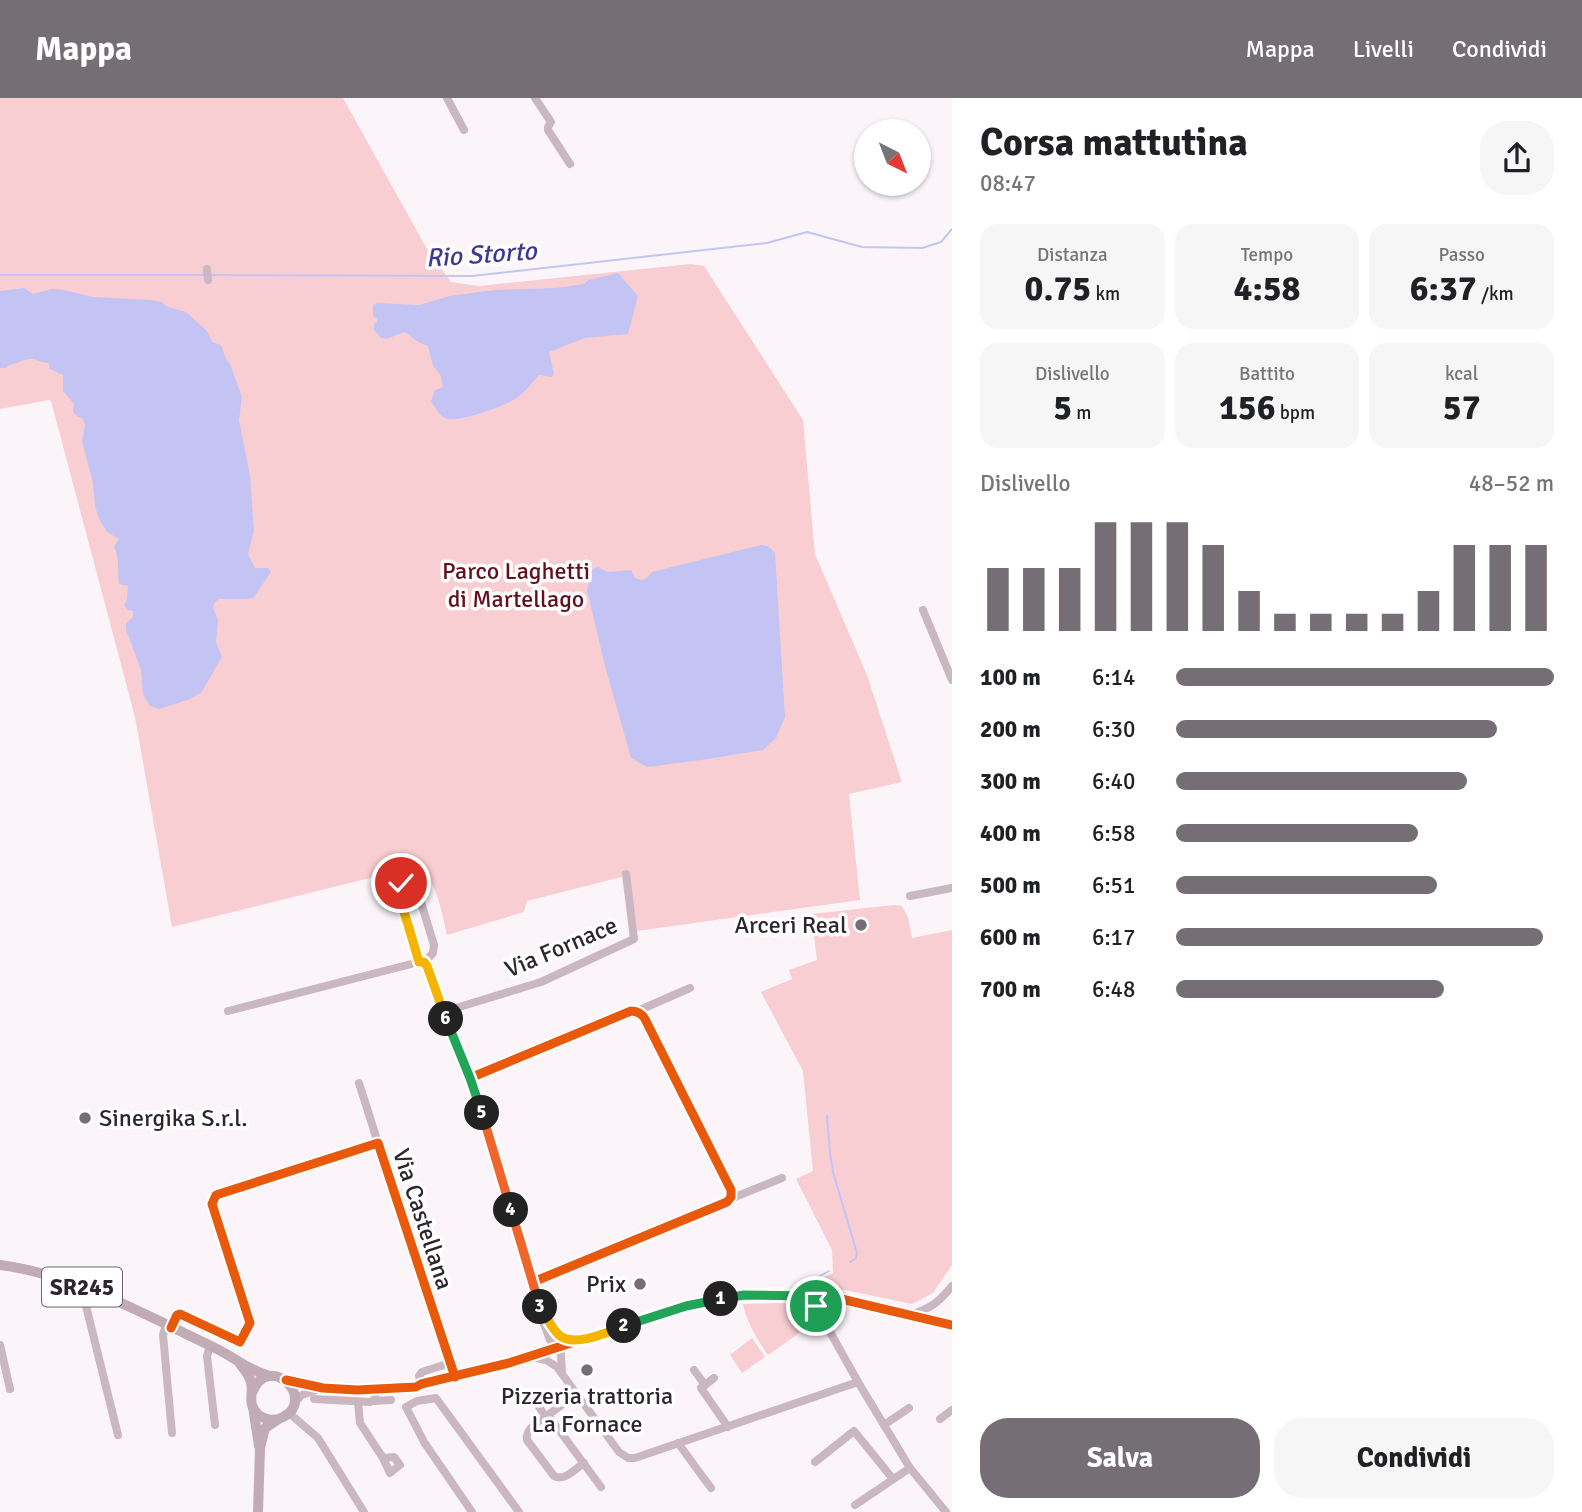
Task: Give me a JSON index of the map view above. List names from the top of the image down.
{
  "streets": {
    "main road": ["SR245"],
    "street": ["Via Fornace", "Via Castellana"]
  },
  "crossings": [
    ["Via Castellana", "SR245"]
  ],
  "water": ["Rio Storto"],
  "parks": ["Parco Laghetti di Martellago"],
  "places": [
    "Arceri Real",
    "Sinergika S.r.l.",
    "Prix",
    "Pizzeria trattoria La Fornace"
  ],
  "north": "bottom right",
  "page": {
    "header": "Mappa",
    "nav": ["Mappa", "Livelli", "Condividi"],
    "heading": ["Corsa mattutina", "08:47"],
    "stats": [
      ["Distanza", "0.75 km"],
      ["Tempo", "4:58"],
      ["Passo", "6:37 /km"],
      ["Dislivello", "5 m"],
      ["Battito", "156 bpm"],
      ["kcal", "57"]
    ],
    "chart": ["Dislivello", "48–52 m"],
    "list": [
      {
        "name": "100 m",
        "note": "6:14"
      },
      {
        "name": "200 m",
        "note": "6:30"
      },
      {
        "name": "300 m",
        "note": "6:40"
      },
      {
        "name": "400 m",
        "note": "6:58"
      },
      {
        "name": "500 m",
        "note": "6:51"
      },
      {
        "name": "600 m",
        "note": "6:17"
      },
      {
        "name": "700 m",
        "note": "6:48"
      }
    ],
    "pins": [
      "6",
      "5",
      "4",
      "1",
      "3",
      "2"
    ],
    "buttons": ["Salva", "Condividi"]
  }
}
